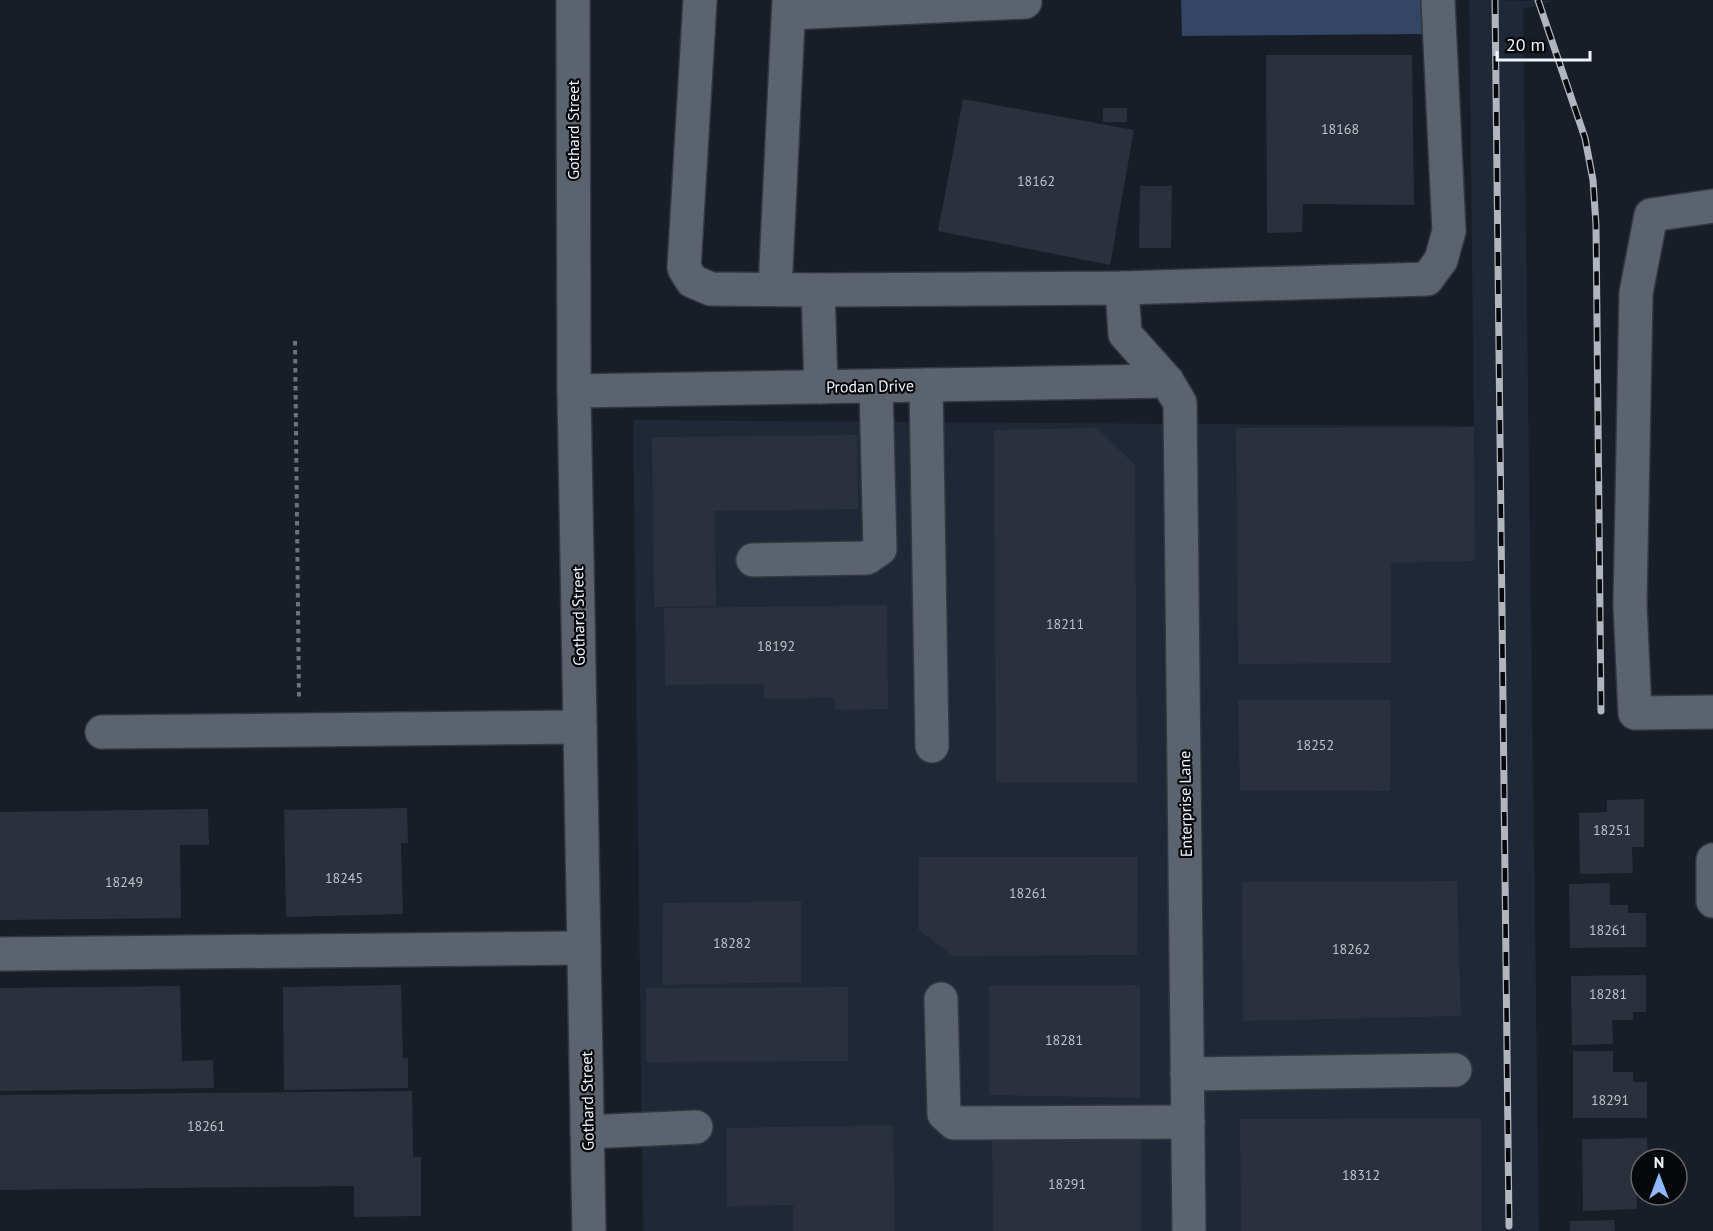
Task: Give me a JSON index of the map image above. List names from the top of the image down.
{
  "streets": {
    "street": ["Gothard Street", "Prodan Drive", "Enterprise Lane"]
  },
  "crossings": [
    ["Gothard Street", "Prodan Drive"],
    ["Prodan Drive", "Enterprise Lane"]
  ],
  "house_numbers": [
    "18168",
    "18162",
    "18211",
    "18192",
    "18252",
    "18251",
    "18245",
    "18249",
    "18261",
    "18261",
    "18282",
    "18262",
    "18281",
    "18281",
    "18291",
    "18261",
    "18312",
    "18291"
  ],
  "scale_bar": "20 m",
  "north": "top"
}
